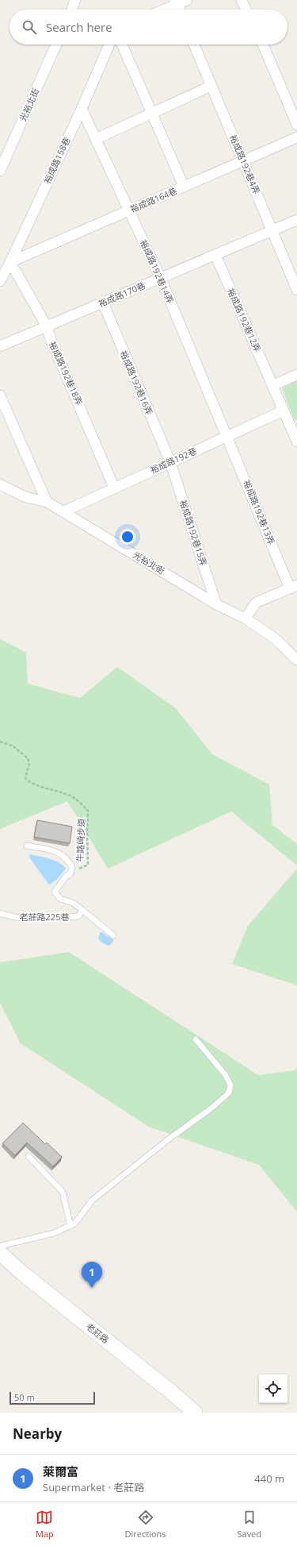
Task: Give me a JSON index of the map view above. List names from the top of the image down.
{
  "streets": {
    "street": [
      "光裕北街",
      "裕成路158巷",
      "裕成路192巷4弄",
      "裕成路164巷",
      "裕成路192巷14弄",
      "裕成路170巷",
      "裕成路192巷12弄",
      "裕成路192巷18弄",
      "裕成路192巷16弄",
      "裕成路192巷",
      "裕成路192巷13弄",
      "裕成路192巷15弄",
      "老莊路"
    ],
    "lane": ["老莊路225巷"],
    "path": ["牛路崎步道"]
  },
  "crossings": [
    ["光裕北街", "裕成路192巷"],
    ["光裕北街", "裕成路192巷15弄"],
    ["裕成路158巷", "裕成路164巷"],
    ["裕成路158巷", "裕成路192巷14弄"],
    ["裕成路158巷", "裕成路192巷18弄"],
    ["裕成路192巷4弄", "裕成路164巷"],
    ["裕成路192巷4弄", "裕成路170巷"],
    ["裕成路164巷", "裕成路192巷14弄"],
    ["裕成路164巷", "裕成路192巷18弄"],
    ["裕成路192巷14弄", "裕成路170巷"],
    ["裕成路192巷14弄", "裕成路192巷"],
    ["裕成路192巷14弄", "裕成路192巷13弄"],
    ["裕成路170巷", "裕成路192巷12弄"],
    ["裕成路170巷", "裕成路192巷18弄"],
    ["裕成路170巷", "裕成路192巷16弄"],
    ["裕成路192巷12弄", "裕成路192巷"],
    ["裕成路192巷18弄", "裕成路192巷"],
    ["裕成路192巷16弄", "裕成路192巷"],
    ["裕成路192巷16弄", "裕成路192巷15弄"],
    ["裕成路192巷", "裕成路192巷13弄"],
    ["裕成路192巷", "裕成路192巷15弄"],
    ["牛路崎步道", "老莊路225巷"]
  ],
  "scale_bar": "50 m",
  "page": {
    "search": "Search here",
    "pins": "1",
    "scale": "50 m",
    "heading": "Nearby",
    "list": [
      {
        "mark": "1",
        "name": "萊爾富",
        "note": "Supermarket · 老莊路",
        "value": "440 m"
      }
    ],
    "nav": ["Map", "Directions", "Saved"]
  }
}
